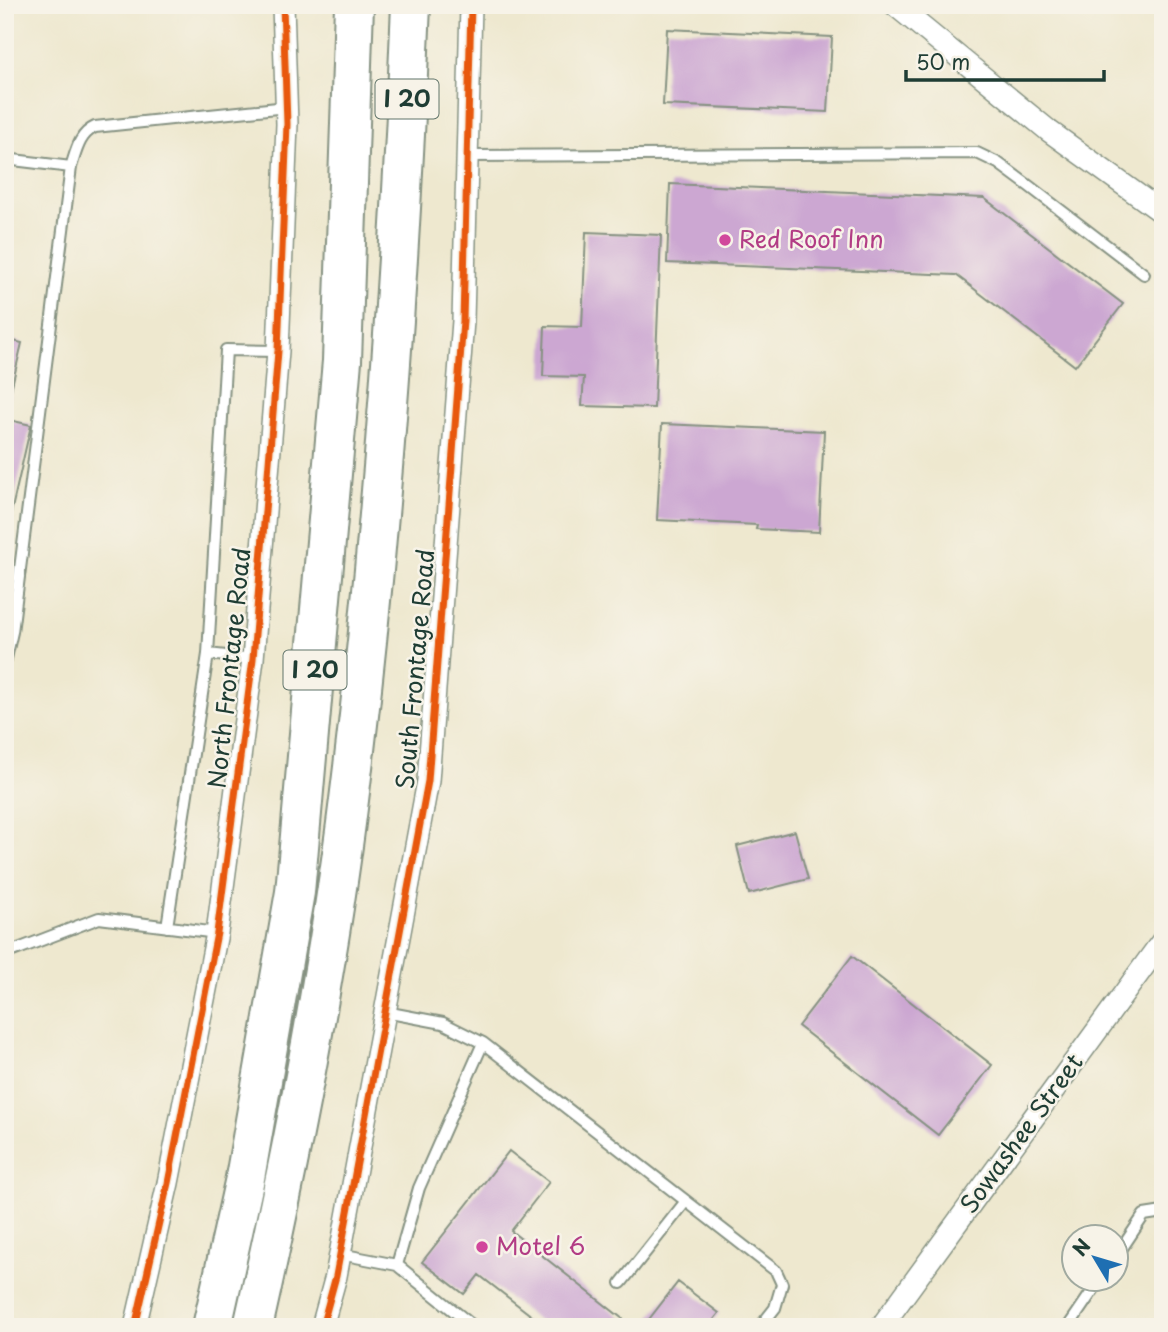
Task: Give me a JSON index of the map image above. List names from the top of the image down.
{
  "streets": {
    "highway": ["I 20"],
    "street": ["North Frontage Road", "South Frontage Road", "Sowashee Street"]
  },
  "places": ["Red Roof Inn", "Motel 6"],
  "scale_bar": "50 m",
  "north": "top left"
}
